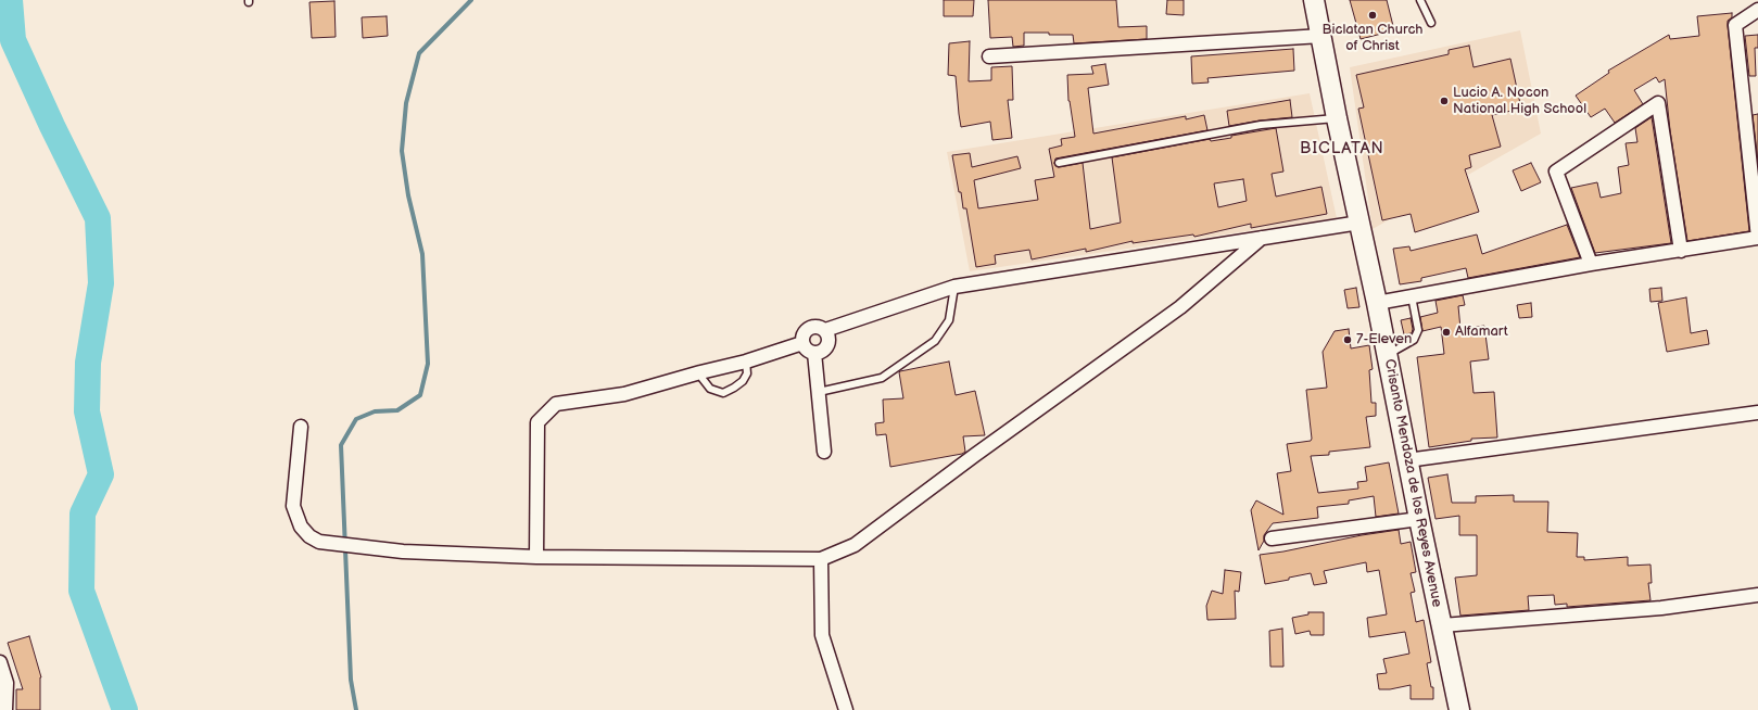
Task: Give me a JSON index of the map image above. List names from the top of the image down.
{
  "streets": {
    "main road": ["Crisanto Mendoza de los Reyes Avenue"]
  },
  "districts": ["BICLATAN"],
  "places": [
    "Biclatan Church of Christ",
    "Lucio A. Nocon National High School",
    "Alfamart",
    "7-Eleven"
  ]
}
